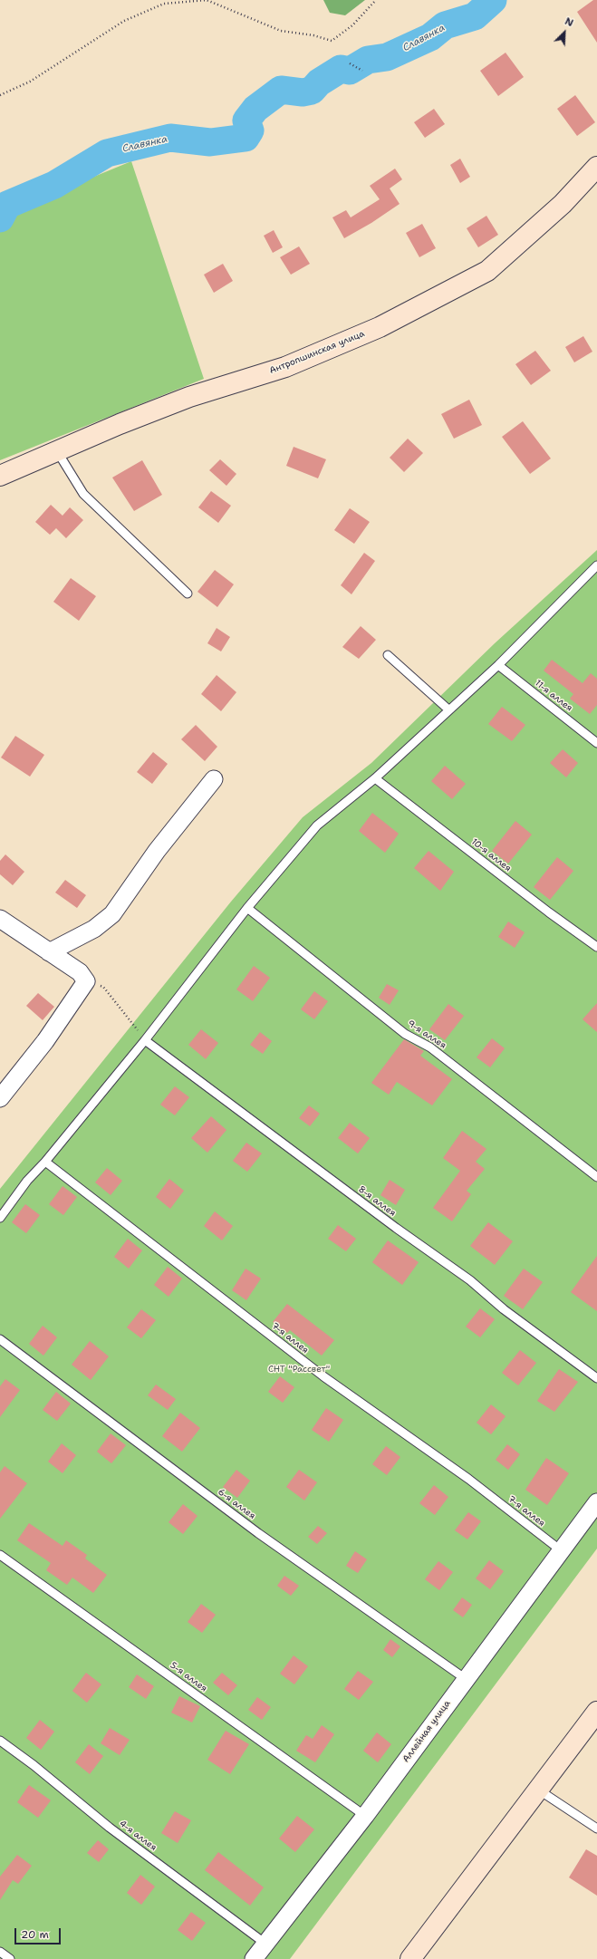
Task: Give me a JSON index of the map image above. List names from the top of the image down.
{
  "streets": {
    "street": ["Антропшинская улица", "Аллейная улица"],
    "lane": [
      "11-я аллея",
      "10-я аллея",
      "9-я аллея",
      "8-я аллея",
      "7-я аллея",
      "6-я аллея",
      "5-я аллея",
      "4-я аллея"
    ]
  },
  "crossings": [
    ["7-я аллея", "Аллейная улица"],
    ["6-я аллея", "Аллейная улица"],
    ["5-я аллея", "Аллейная улица"],
    ["Аллейная улица", "4-я аллея"]
  ],
  "water": ["Славянка"],
  "parks": ["СНТ \"Рассвет\""],
  "scale_bar": "20 m",
  "north": "top right"
}
